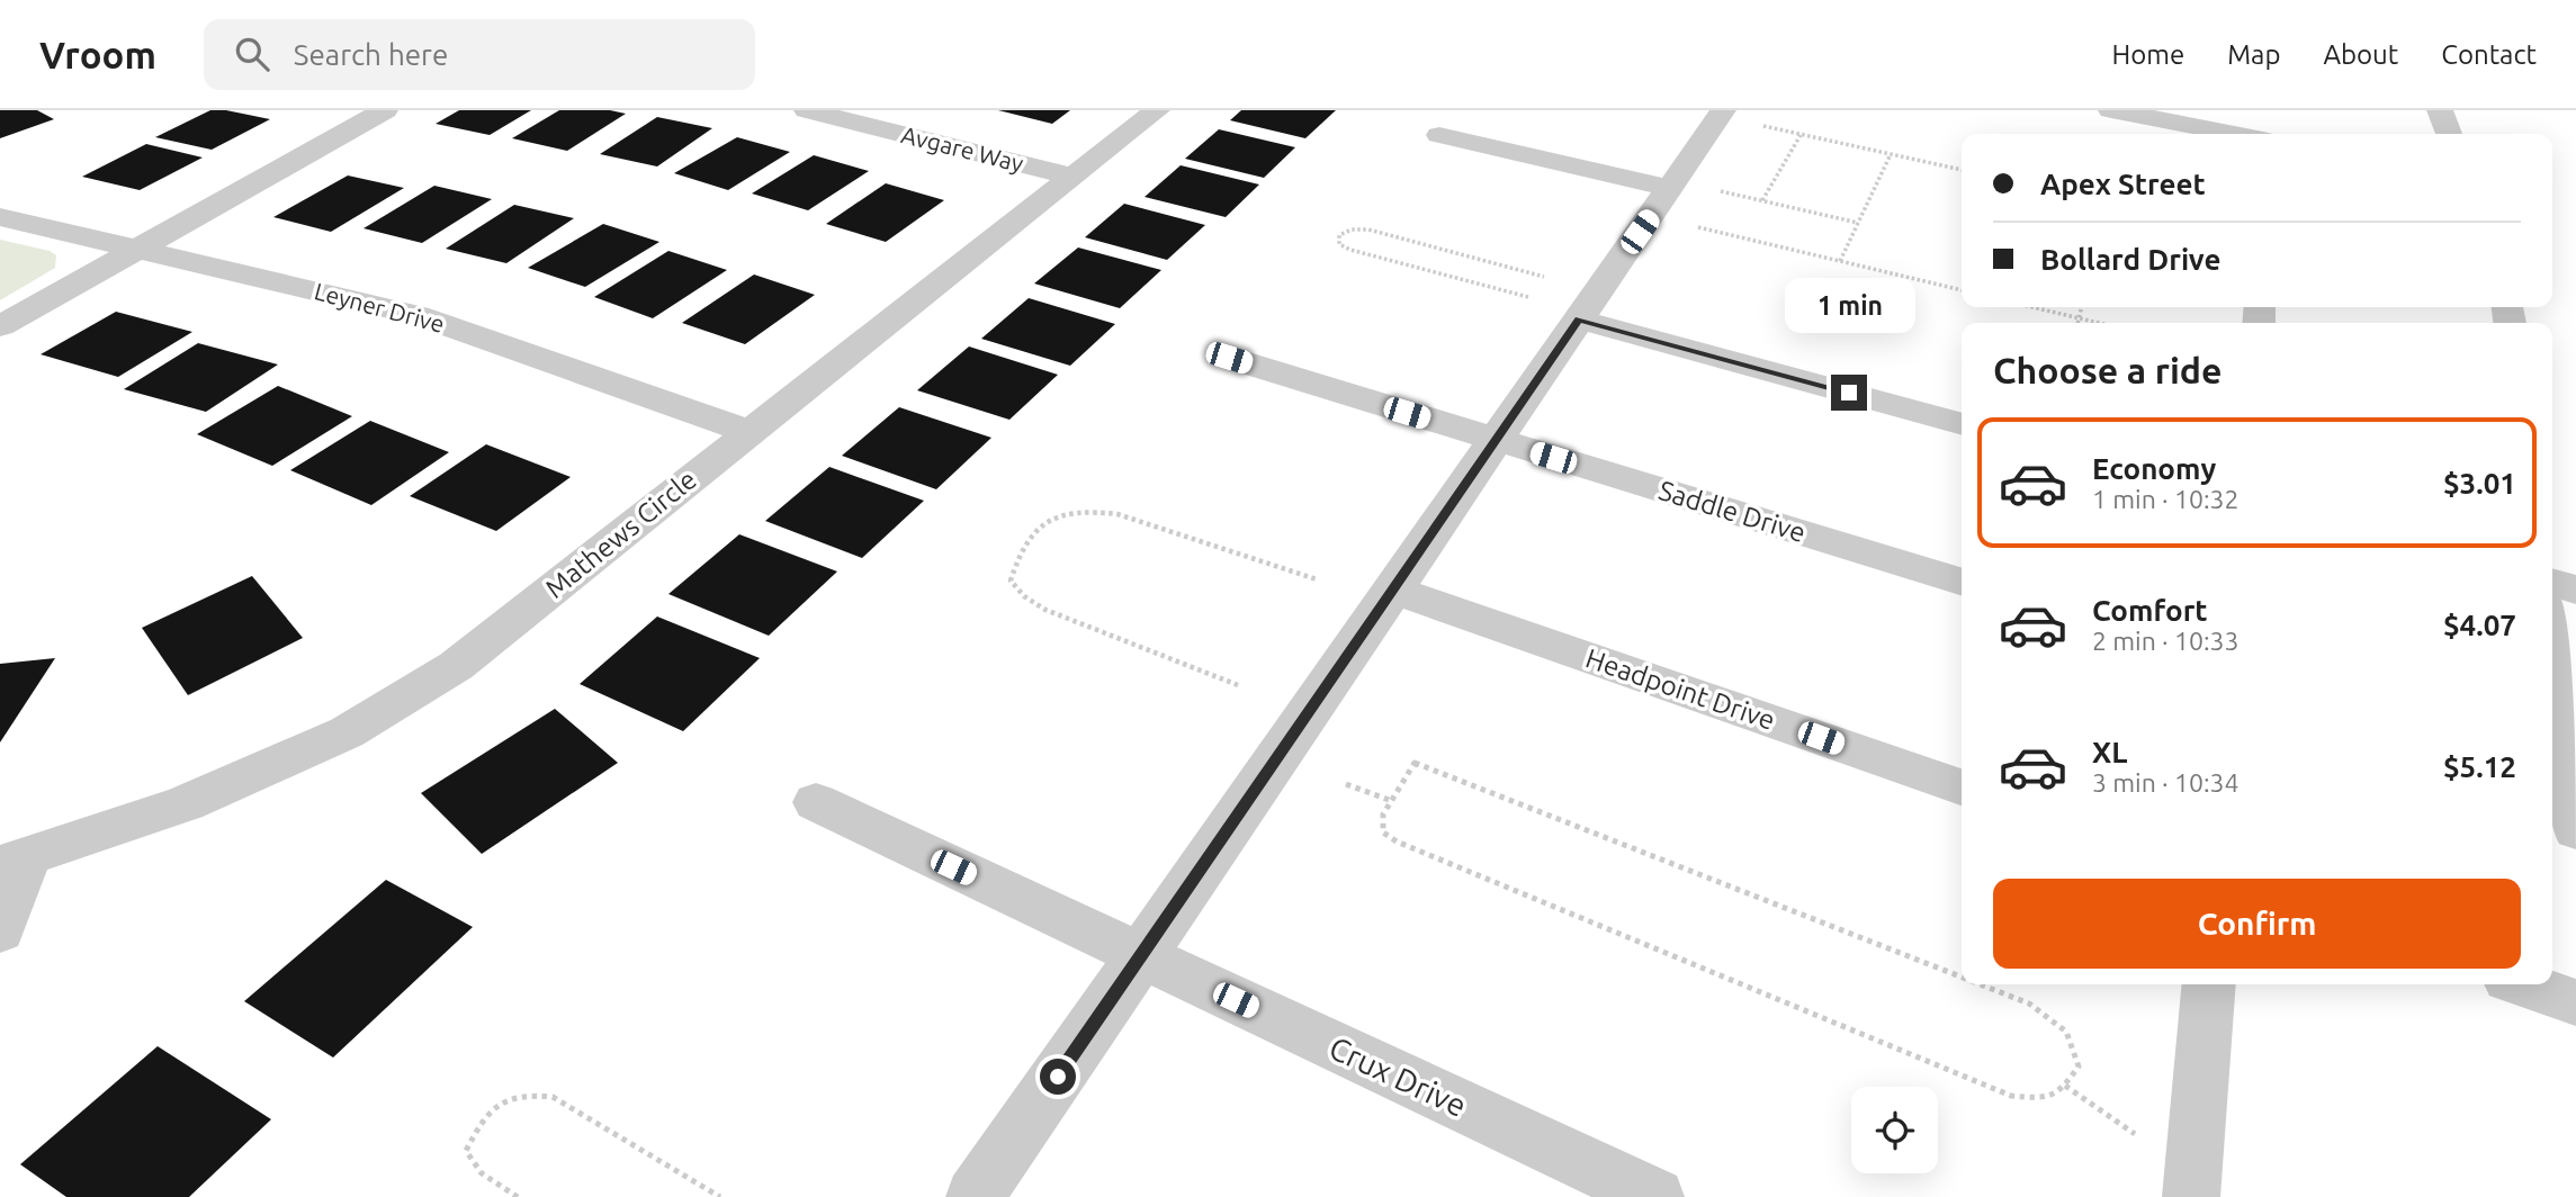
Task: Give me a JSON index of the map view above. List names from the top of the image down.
{
  "streets": {
    "street": [
      "Avgare Way",
      "Leyner Drive",
      "Saddle Drive",
      "Mathews Circle",
      "Headpoint Drive",
      "Crux Drive"
    ]
  },
  "crossings": [
    ["Avgare Way", "Mathews Circle"],
    ["Leyner Drive", "Mathews Circle"]
  ],
  "page": {
    "header": "Vroom",
    "search": "Search here",
    "nav": [
      "Home",
      "Map",
      "About",
      "Contact"
    ],
    "banner": ["Apex Street", "Bollard Drive"],
    "bubble": "1 min",
    "heading": "Choose a ride",
    "list": [
      {
        "name": "Economy",
        "note": "1 min · 10:32",
        "value": "$3.01"
      },
      {
        "name": "Comfort",
        "note": "2 min · 10:33",
        "value": "$4.07"
      },
      {
        "name": "XL",
        "note": "3 min · 10:34",
        "value": "$5.12"
      }
    ],
    "buttons": "Confirm"
  }
}
